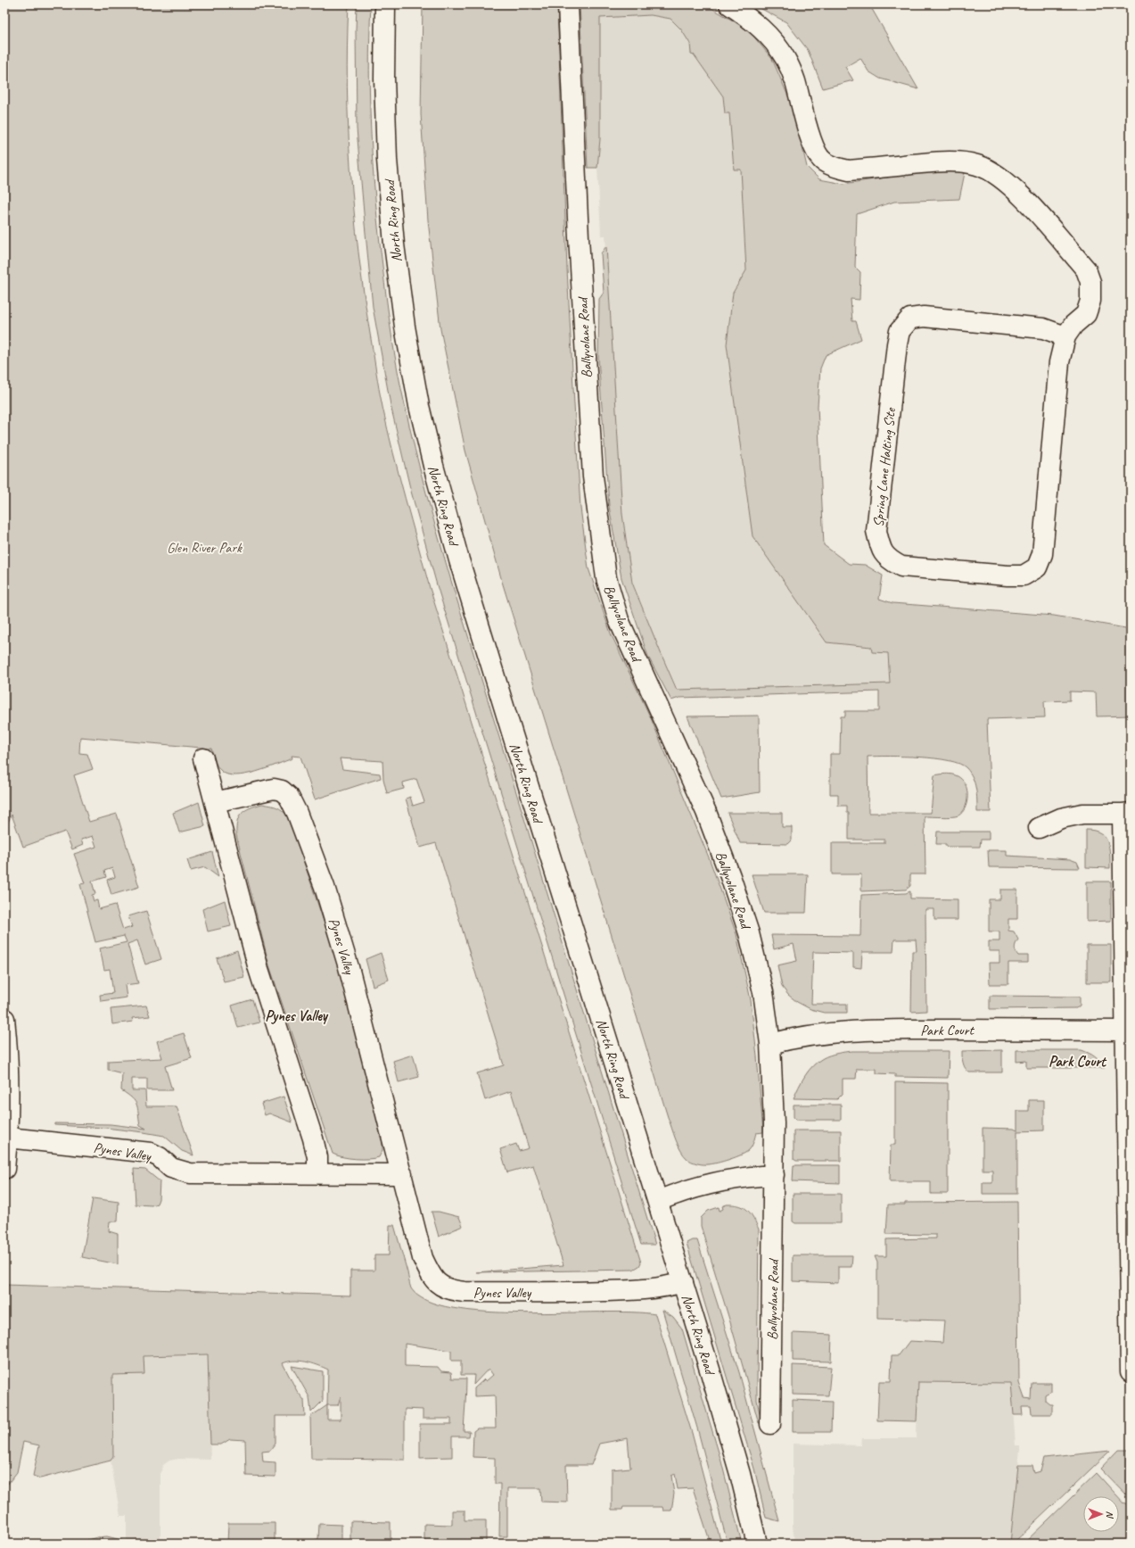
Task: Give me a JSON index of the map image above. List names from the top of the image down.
{
  "streets": {
    "street": [
      "North Ring Road",
      "Ballyvolane Road",
      "Spring Lane Halting Site",
      "Pynes Valley",
      "Park Court"
    ]
  },
  "crossings": [
    ["North Ring Road", "Pynes Valley"],
    ["Ballyvolane Road", "Park Court"]
  ],
  "districts": ["Pynes Valley", "Park Court"],
  "parks": ["Glen River Park"],
  "north": "right"
}
